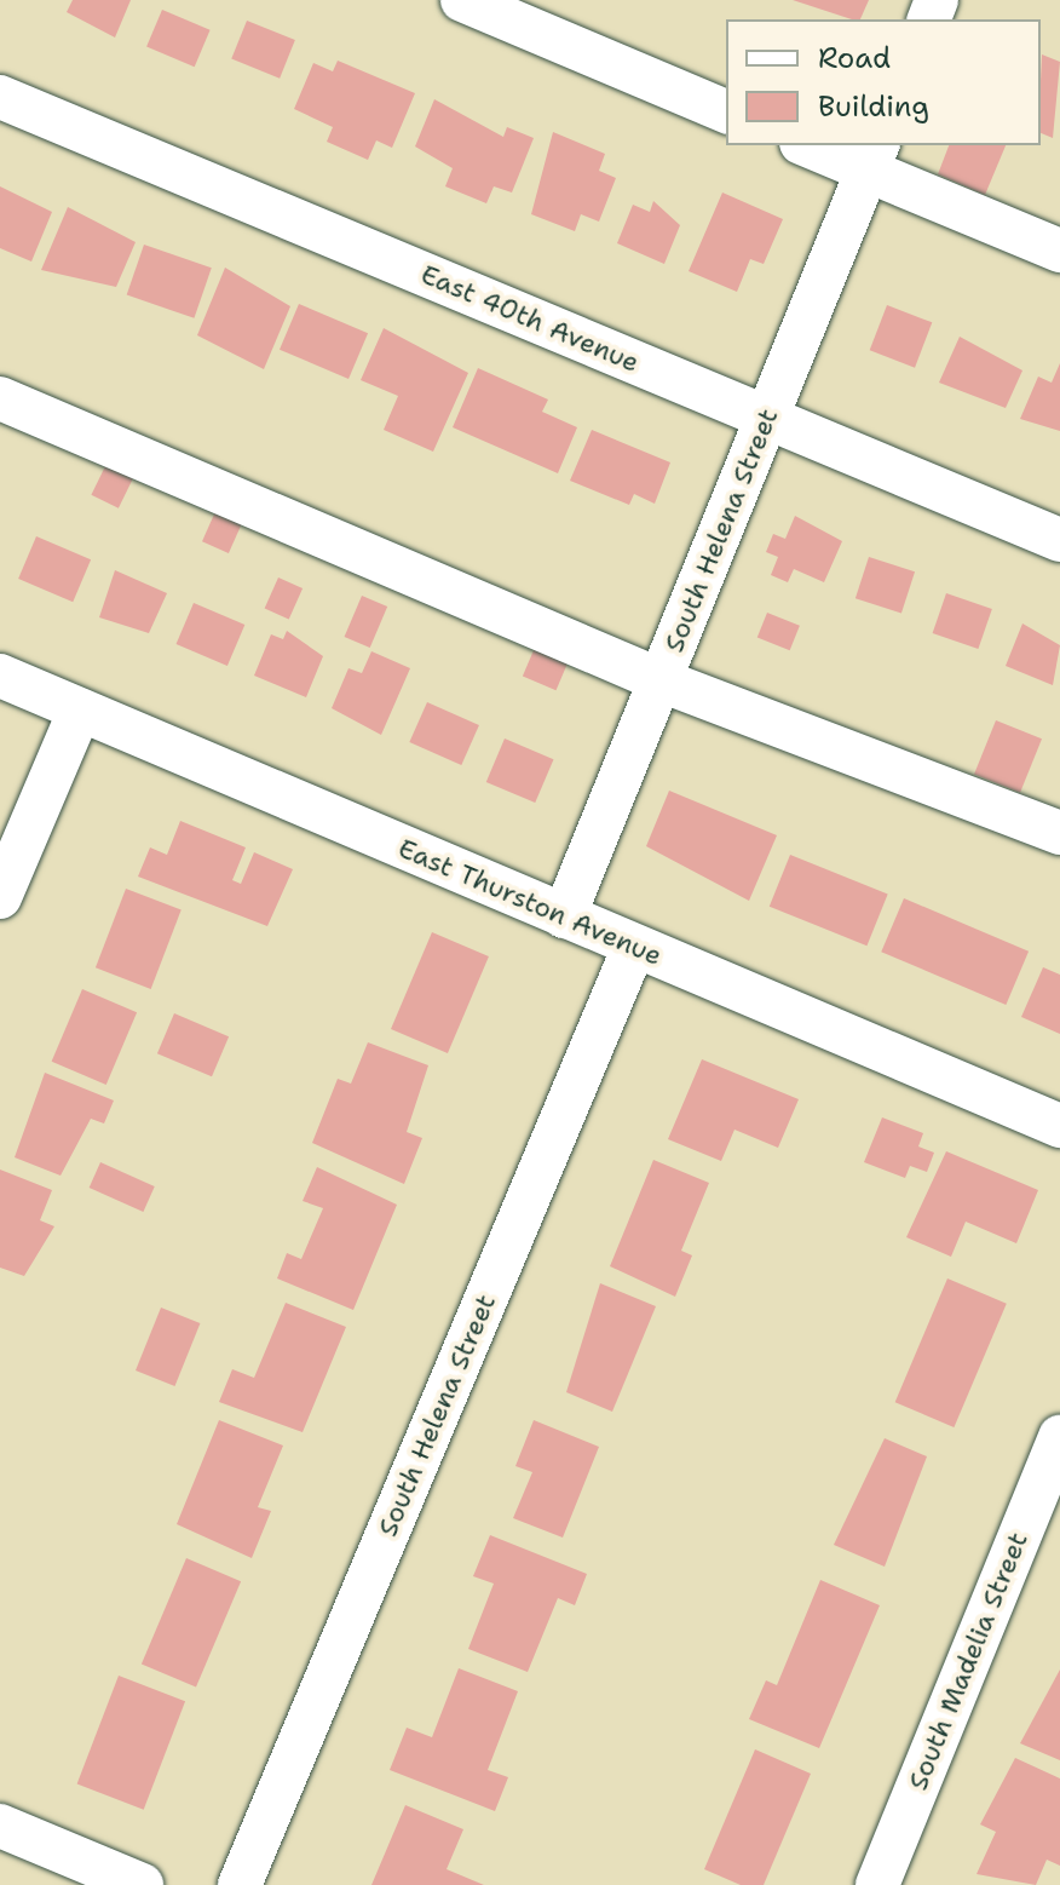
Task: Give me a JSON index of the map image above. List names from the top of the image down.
{
  "streets": {
    "street": [
      "East 40th Avenue",
      "South Helena Street",
      "East Thurston Avenue",
      "South Madelia Street"
    ]
  },
  "crossings": [
    ["East 40th Avenue", "South Helena Street"],
    ["South Helena Street", "East Thurston Avenue"]
  ],
  "legend": ["Road", "Building"]
}
